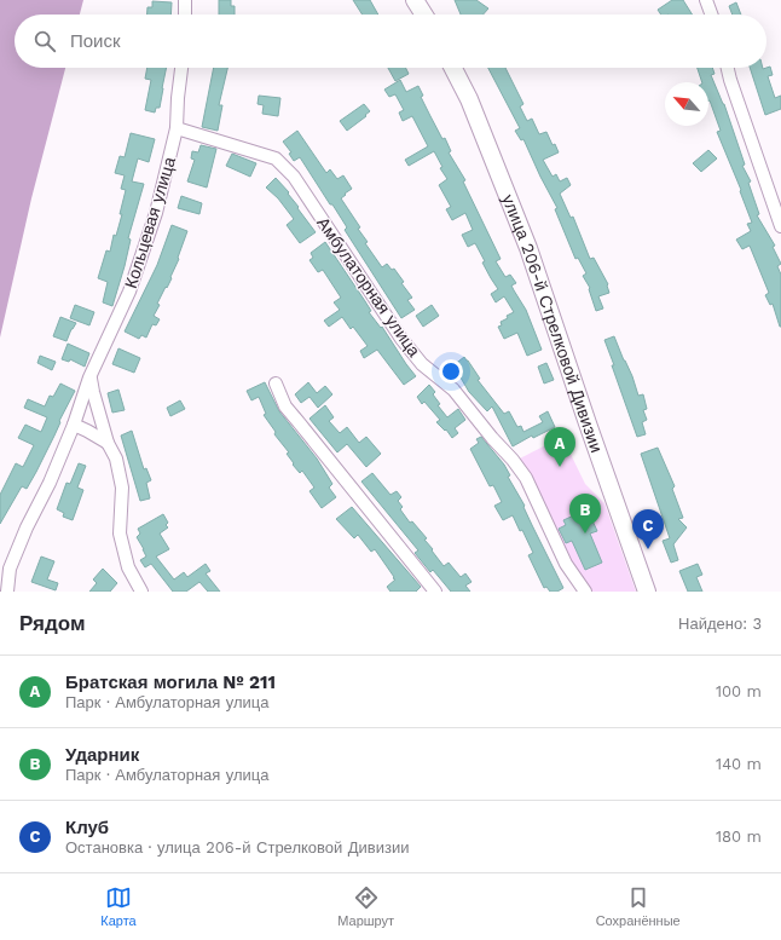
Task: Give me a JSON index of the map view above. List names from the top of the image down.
{
  "streets": {
    "main road": ["улица 206-й Стрелковой Дивизии"],
    "street": ["Кольцевая улица", "Амбулаторная улица"]
  },
  "crossings": [
    ["Кольцевая улица", "Амбулаторная улица"]
  ],
  "north": "top left",
  "page": {
    "search": "Поиск",
    "pins": ["A", "B", "C"],
    "heading": ["Рядом", "Найдено: 3"],
    "list": [
      {
        "mark": "A",
        "name": "Братская могила № 211",
        "note": "Парк · Амбулаторная улица",
        "value": "100 m"
      },
      {
        "mark": "B",
        "name": "Ударник",
        "note": "Парк · Амбулаторная улица",
        "value": "140 m"
      },
      {
        "mark": "C",
        "name": "Клуб",
        "note": "Остановка · улица 206-й Стрелковой Дивизии",
        "value": "180 m"
      }
    ],
    "nav": ["Карта", "Маршрут", "Сохранённые"]
  }
}
